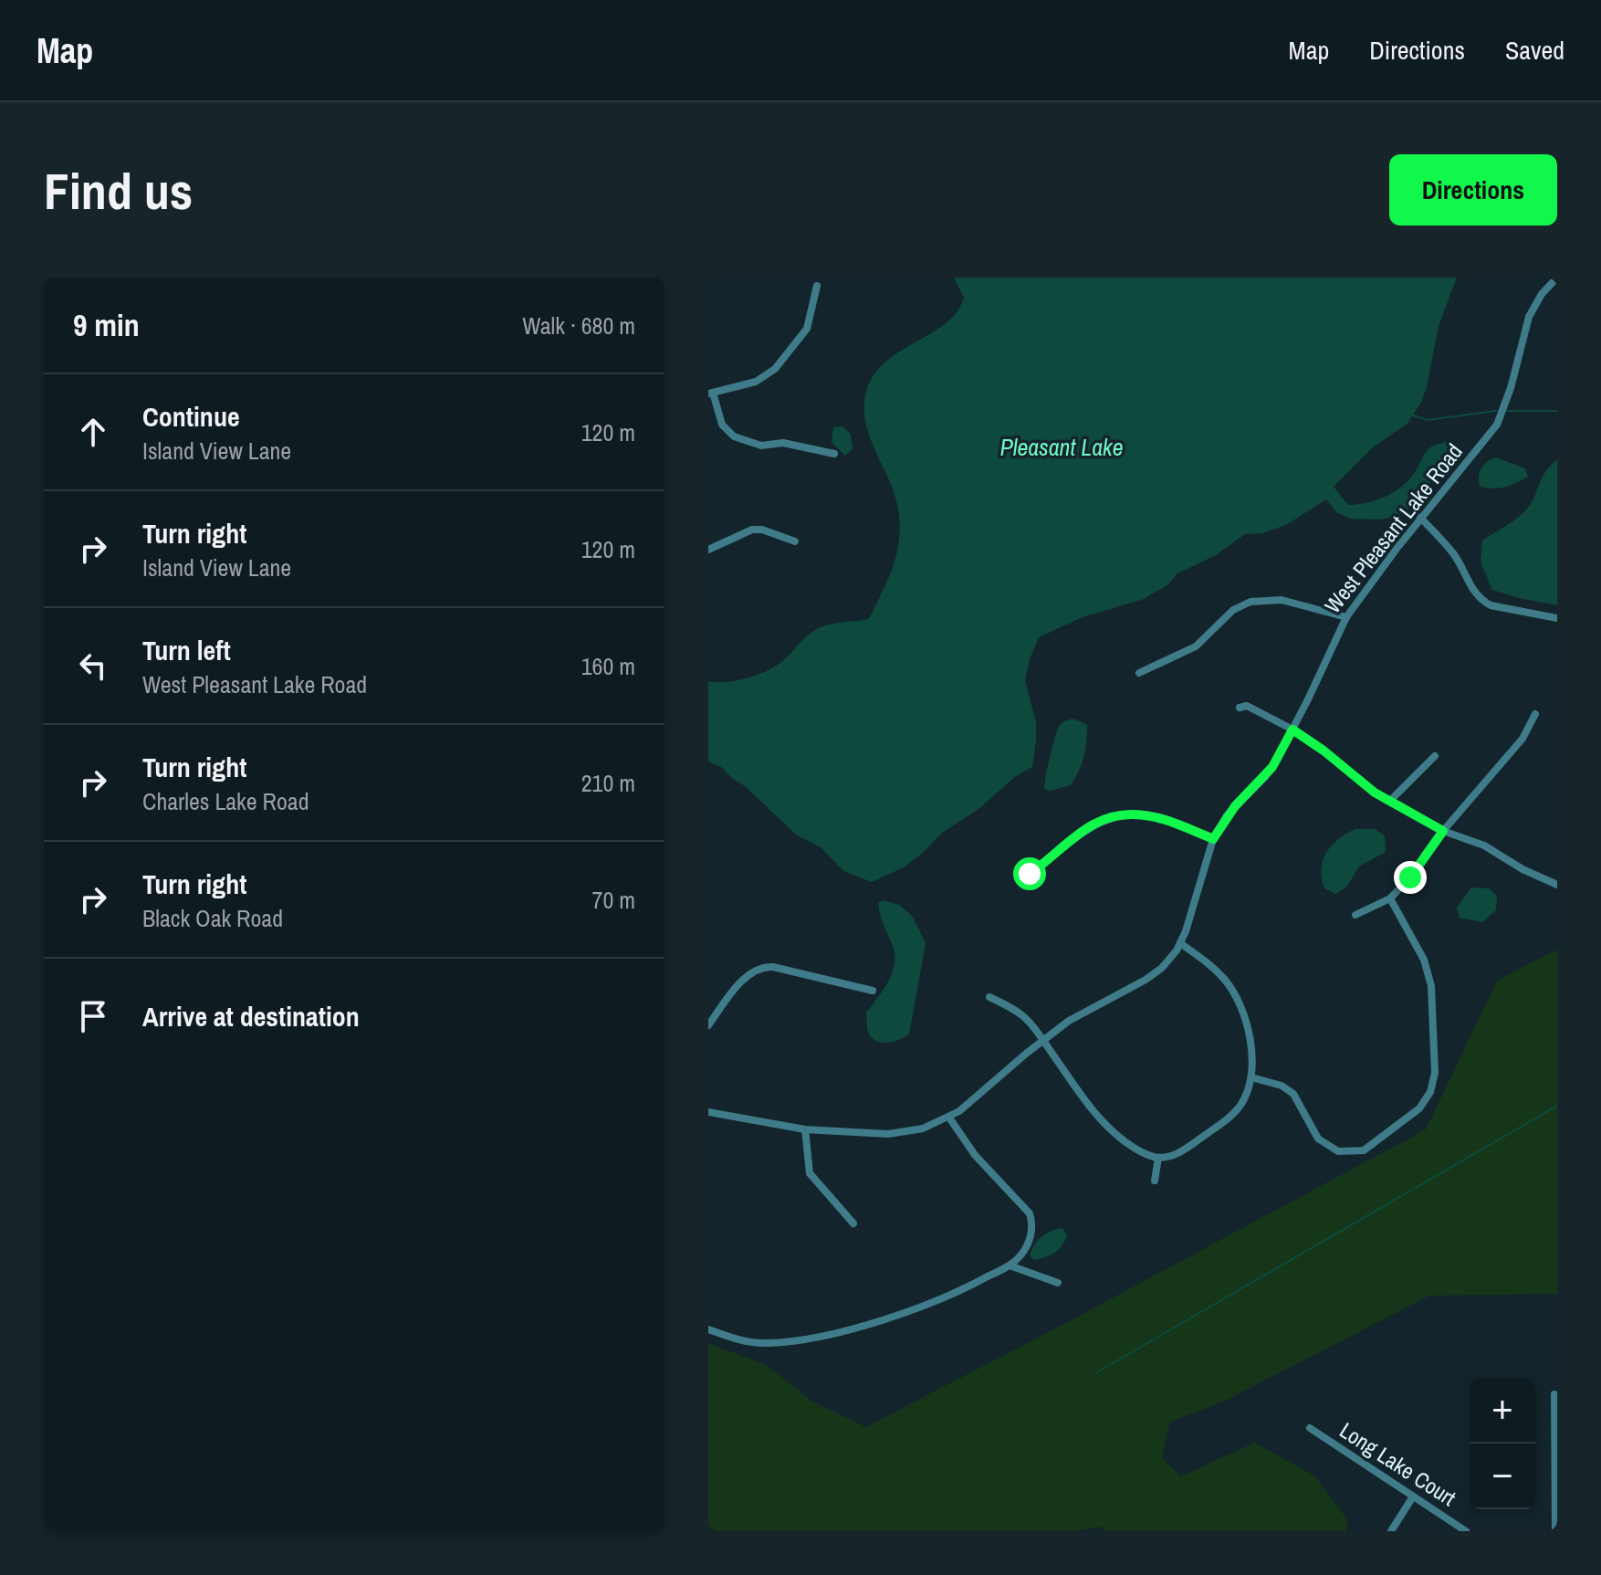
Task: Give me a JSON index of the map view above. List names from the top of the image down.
{
  "streets": {
    "street": ["West Pleasant Lake Road", "Long Lake Court"]
  },
  "water": ["Pleasant Lake"],
  "page": {
    "header": "Map",
    "nav": ["Map", "Directions", "Saved"],
    "buttons": "Directions",
    "title": "Find us",
    "heading": ["9 min", "Walk · 680 m"],
    "list": [
      ["Continue", "Island View Lane", "120 m"],
      ["Turn right", "Island View Lane", "120 m"],
      ["Turn left", "West Pleasant Lake Road", "160 m"],
      ["Turn right", "Charles Lake Road", "210 m"],
      ["Turn right", "Black Oak Road", "70 m"],
      "Arrive at destination"
    ],
    "map_buttons": ["+", "−"]
  }
}
